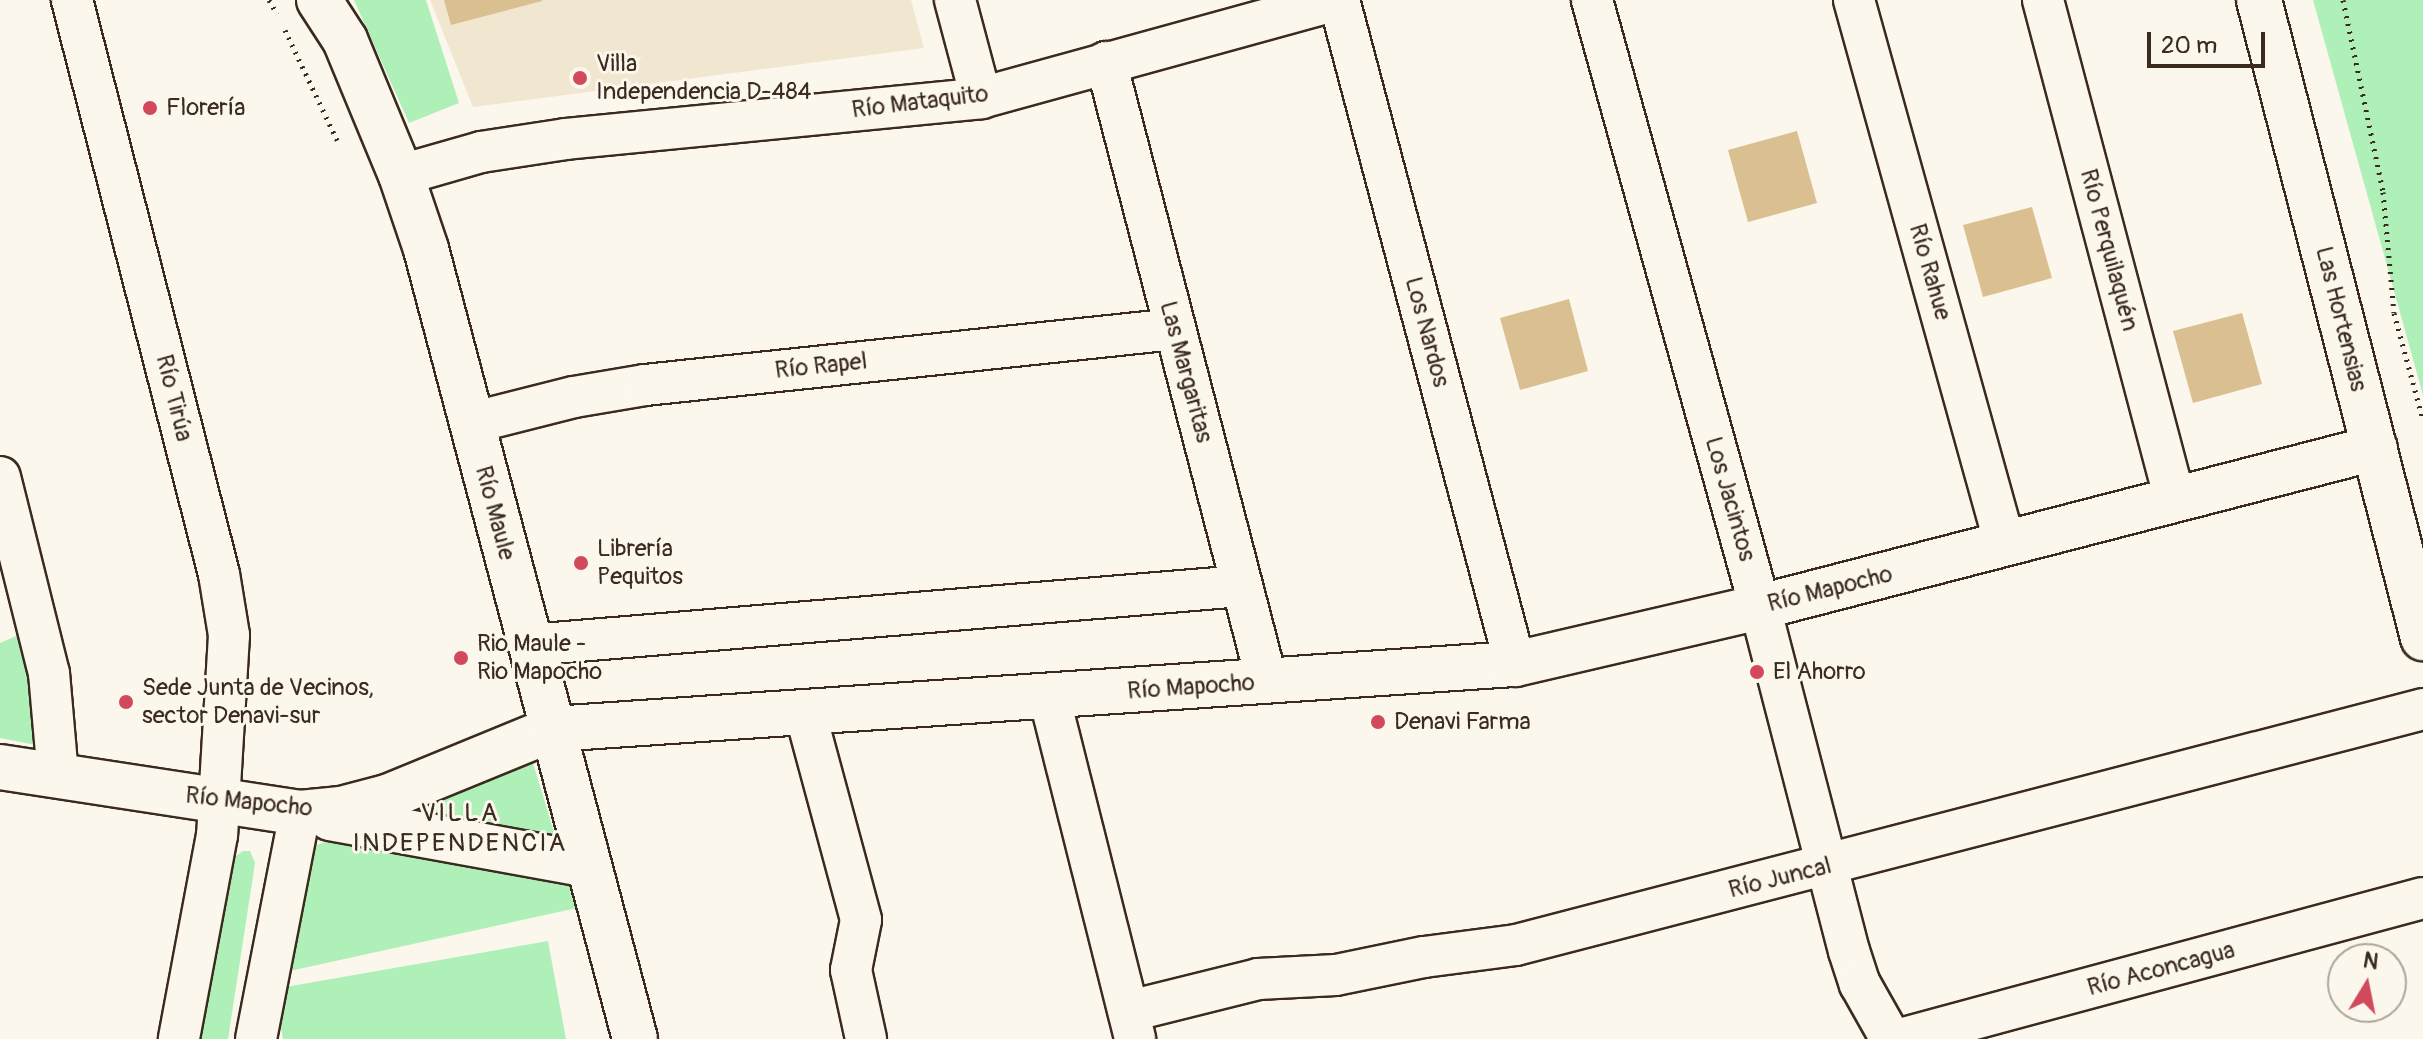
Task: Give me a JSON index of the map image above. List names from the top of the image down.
{
  "streets": {
    "street": [
      "Río Mataquito",
      "Río Perquilaquén",
      "Río Rahue",
      "Las Hortensias",
      "Los Nardos",
      "Río Rapel",
      "Las Margaritas",
      "Río Tirúa",
      "Los Jacintos",
      "Río Maule",
      "Río Mapocho",
      "Río Juncal",
      "Río Aconcagua"
    ]
  },
  "crossings": [
    ["Río Mataquito", "Los Nardos"],
    ["Río Mataquito", "Las Margaritas"],
    ["Río Mataquito", "Río Maule"],
    ["Río Perquilaquén", "Río Mapocho"],
    ["Río Rahue", "Río Mapocho"],
    ["Las Hortensias", "Río Mapocho"],
    ["Los Nardos", "Río Mapocho"],
    ["Río Rapel", "Las Margaritas"],
    ["Río Rapel", "Río Maule"],
    ["Las Margaritas", "Río Mapocho"],
    ["Río Tirúa", "Río Mapocho"],
    ["Los Jacintos", "Río Mapocho"],
    ["Los Jacintos", "Río Juncal"],
    ["Río Maule", "Río Mapocho"]
  ],
  "districts": ["VILLA INDEPENDENCIA"],
  "places": [
    "Villa Independencia D-484",
    "Florería",
    "Librería Pequitos",
    "Rio Maule - Rio Mapocho",
    "El Ahorro",
    "Sede Junta de Vecinos, sector Denavi-sur",
    "Denavi Farma"
  ],
  "scale_bar": "20 m",
  "north": "top"
}
